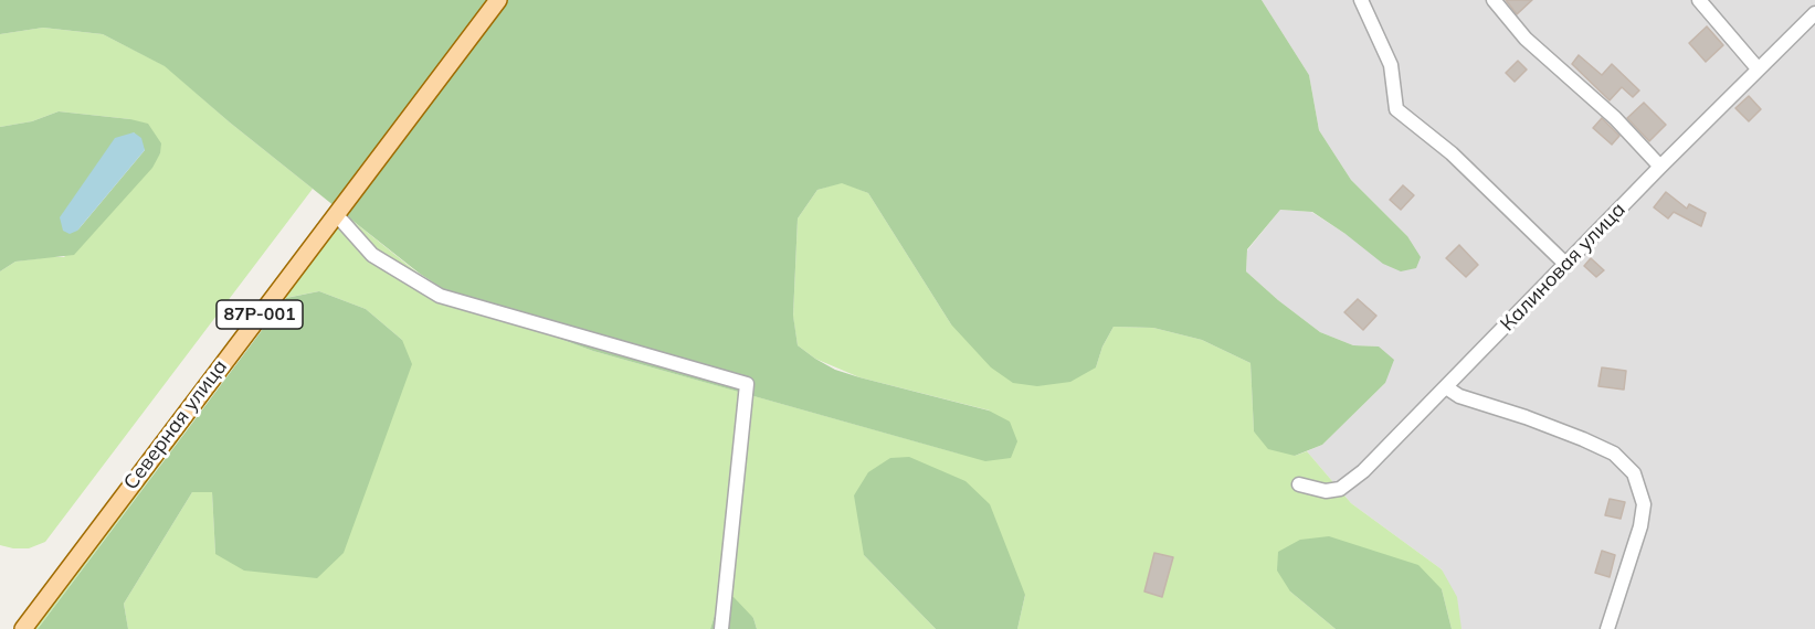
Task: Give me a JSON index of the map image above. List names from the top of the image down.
{
  "streets": {
    "main road": ["87Р-001", "Северная улица"],
    "street": ["Калиновая улица"]
  }
}
